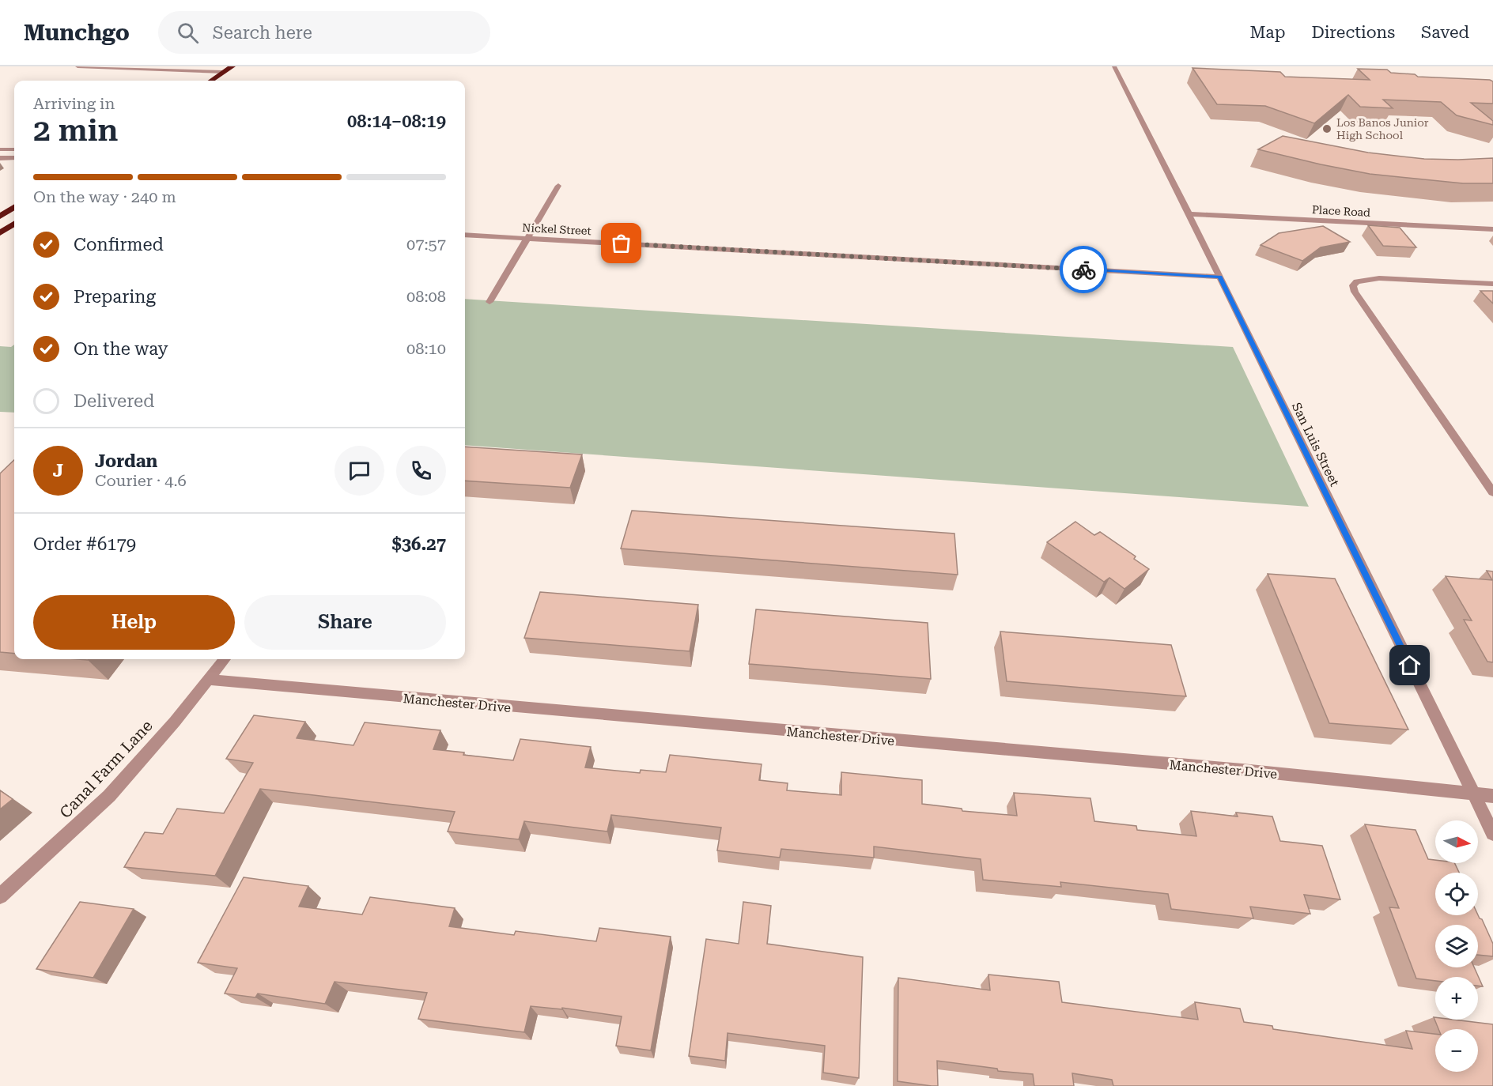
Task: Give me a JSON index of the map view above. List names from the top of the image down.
{
  "streets": {
    "street": [
      "Place Road",
      "Nickel Street",
      "San Luis Street",
      "Manchester Drive",
      "Canal Farm Lane"
    ]
  },
  "crossings": [
    ["Place Road", "San Luis Street"],
    ["Nickel Street", "San Luis Street"],
    ["San Luis Street", "Manchester Drive"],
    ["Manchester Drive", "Canal Farm Lane"]
  ],
  "places": ["Los Banos Junior High School"],
  "north": "right",
  "page": {
    "header": "Munchgo",
    "search": "Search here",
    "nav": ["Map", "Directions", "Saved"],
    "heading": ["2 min", "Arriving in", "08:14–08:19"],
    "panel": [
      "Jordan",
      "Courier · 4.6",
      "Order #6179",
      "$36.27"
    ],
    "bar": "On the way · 240 m",
    "list": [
      ["Confirmed", "07:57"],
      ["Preparing", "08:08"],
      ["On the way", "08:10"],
      "Delivered"
    ],
    "round": "J",
    "buttons": ["Help", "Share"],
    "map_buttons": ["+", "−"]
  }
}
